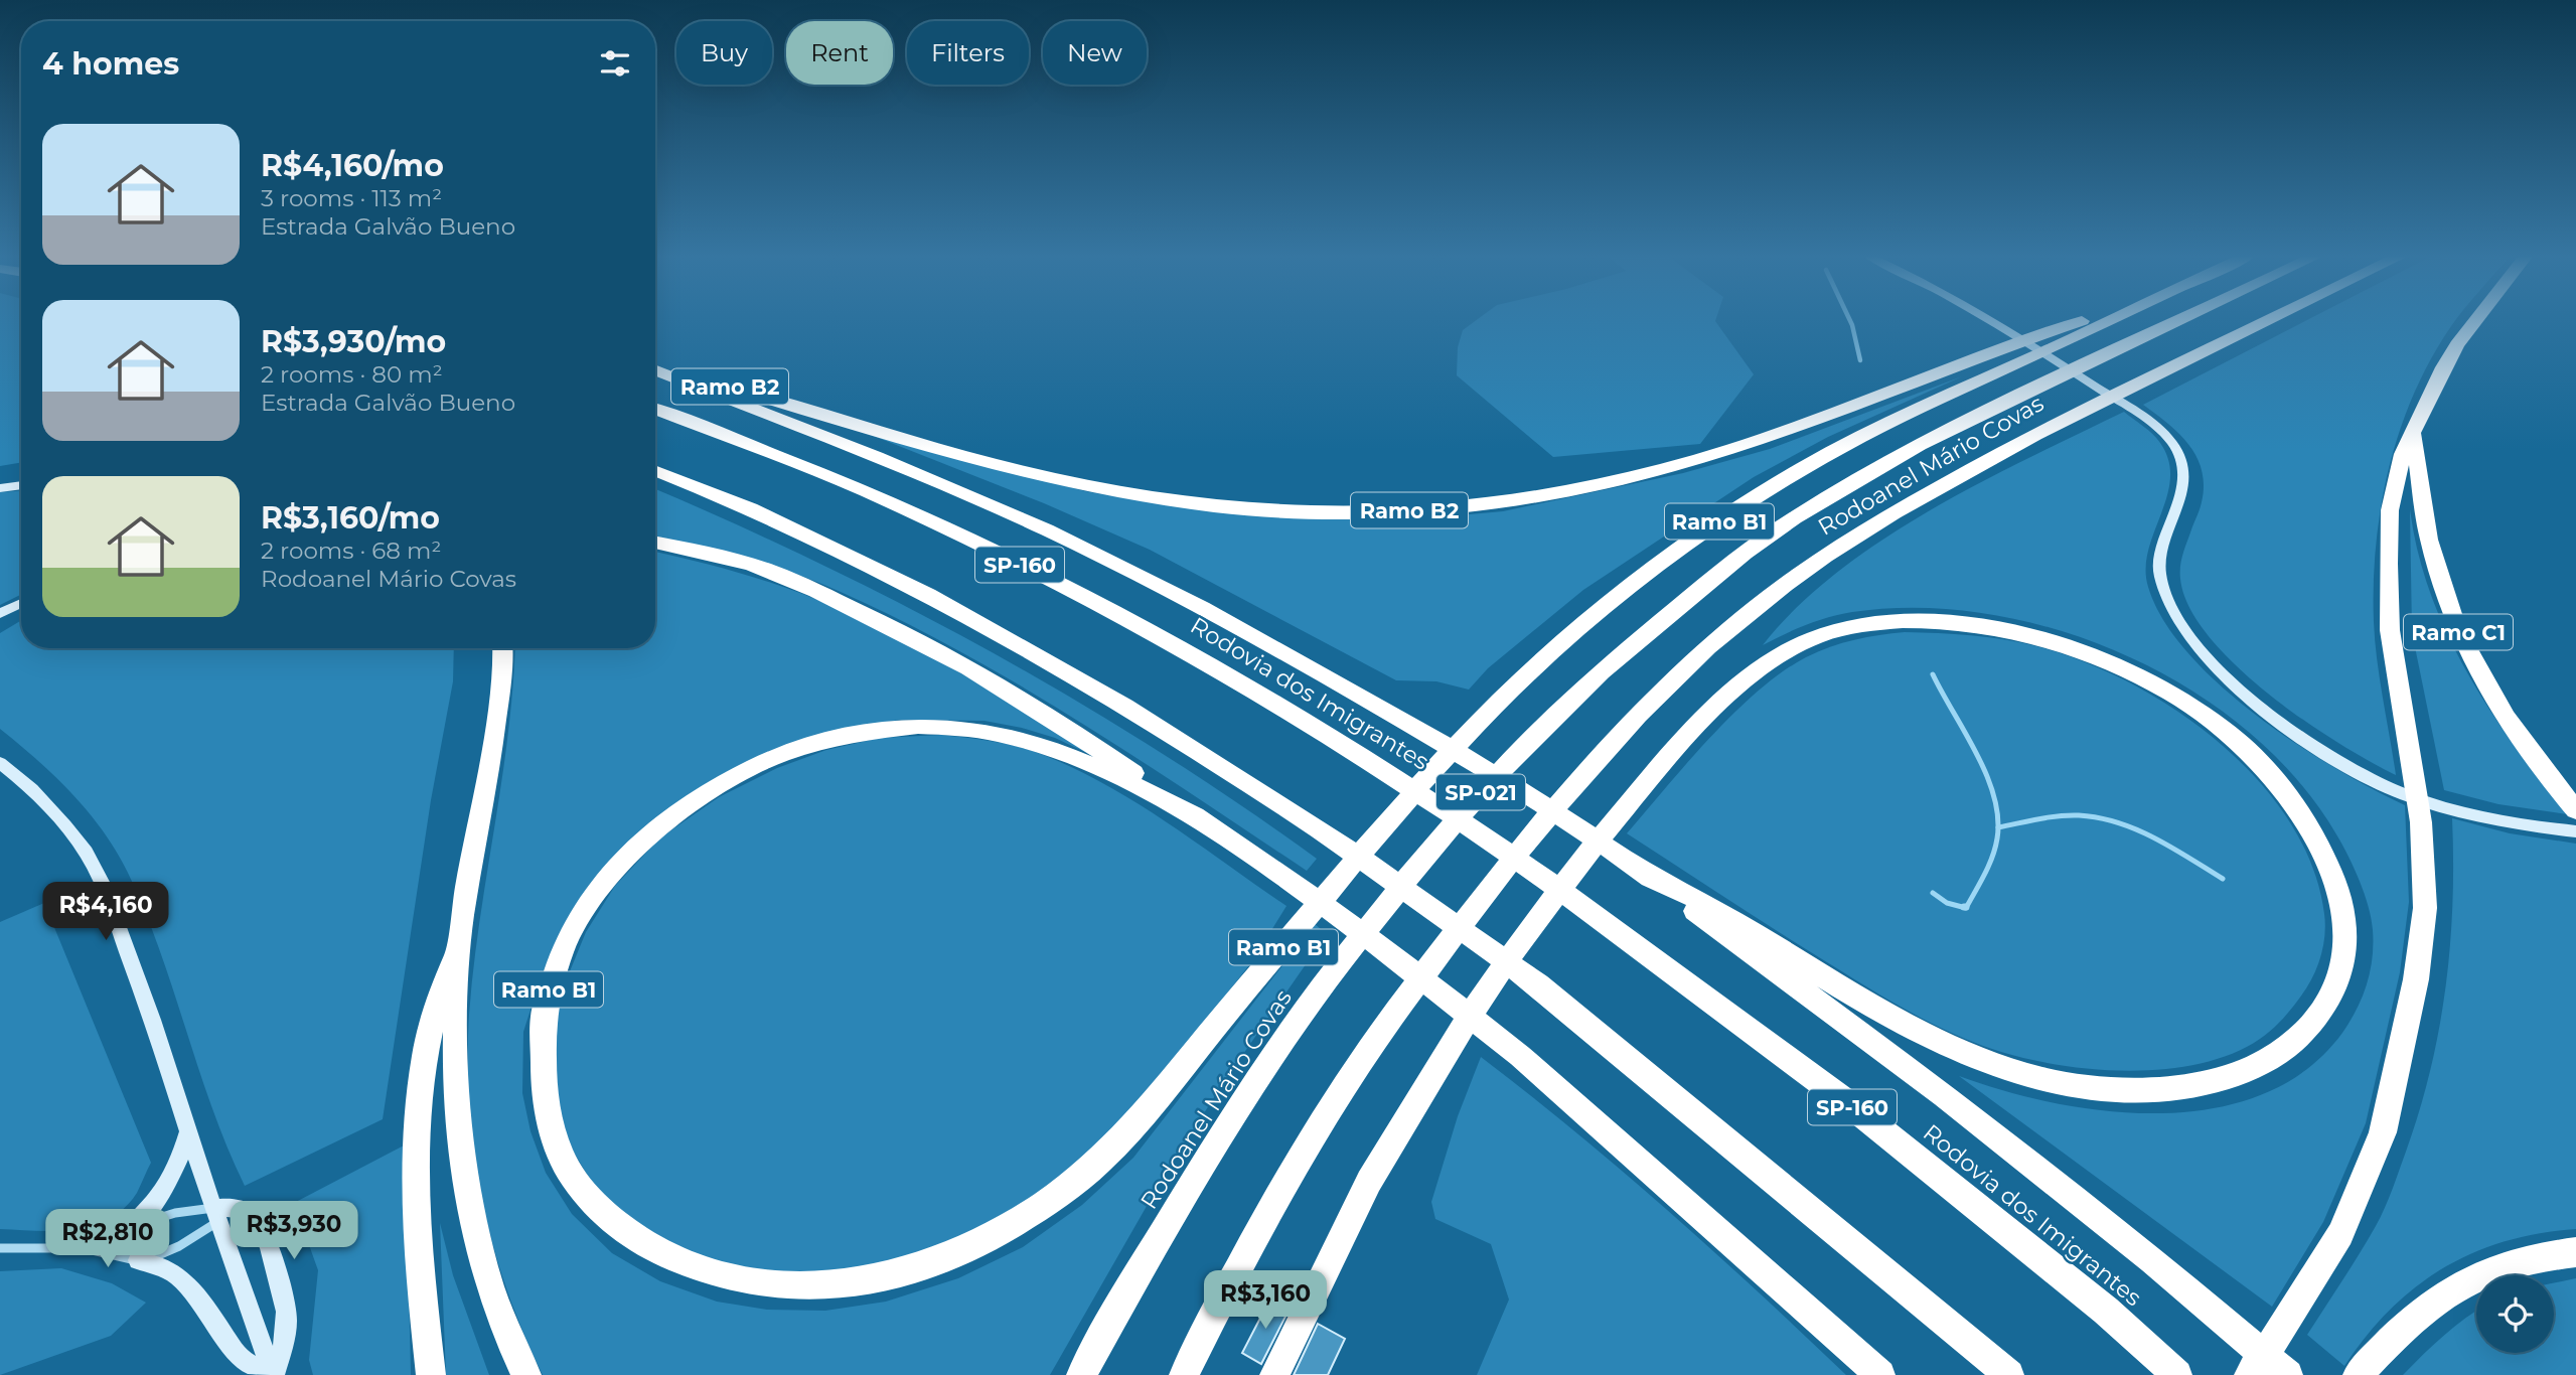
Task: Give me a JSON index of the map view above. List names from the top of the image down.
{
  "streets": {
    "highway": [
      "Ramo B2",
      "Rodoanel Mário Covas",
      "Ramo B1",
      "SP-160",
      "Ramo C1",
      "Rodovia dos Imigrantes",
      "SP-021"
    ]
  },
  "crossings": [
    ["Ramo B2", "Ramo B1"]
  ],
  "page": {
    "chip": [
      "Buy",
      "Rent",
      "Filters",
      "New"
    ],
    "heading": "4 homes",
    "list": [
      {
        "name": "R$4,160/mo",
        "note": "3 rooms · 113 m² · Estrada Galvão Bueno"
      },
      {
        "name": "R$3,930/mo",
        "note": "2 rooms · 80 m² · Estrada Galvão Bueno"
      },
      {
        "name": "R$3,160/mo",
        "note": "2 rooms · 68 m² · Rodoanel Mário Covas"
      }
    ],
    "price": [
      "R$4,160",
      "R$3,930",
      "R$2,810",
      "R$3,160"
    ]
  }
}
